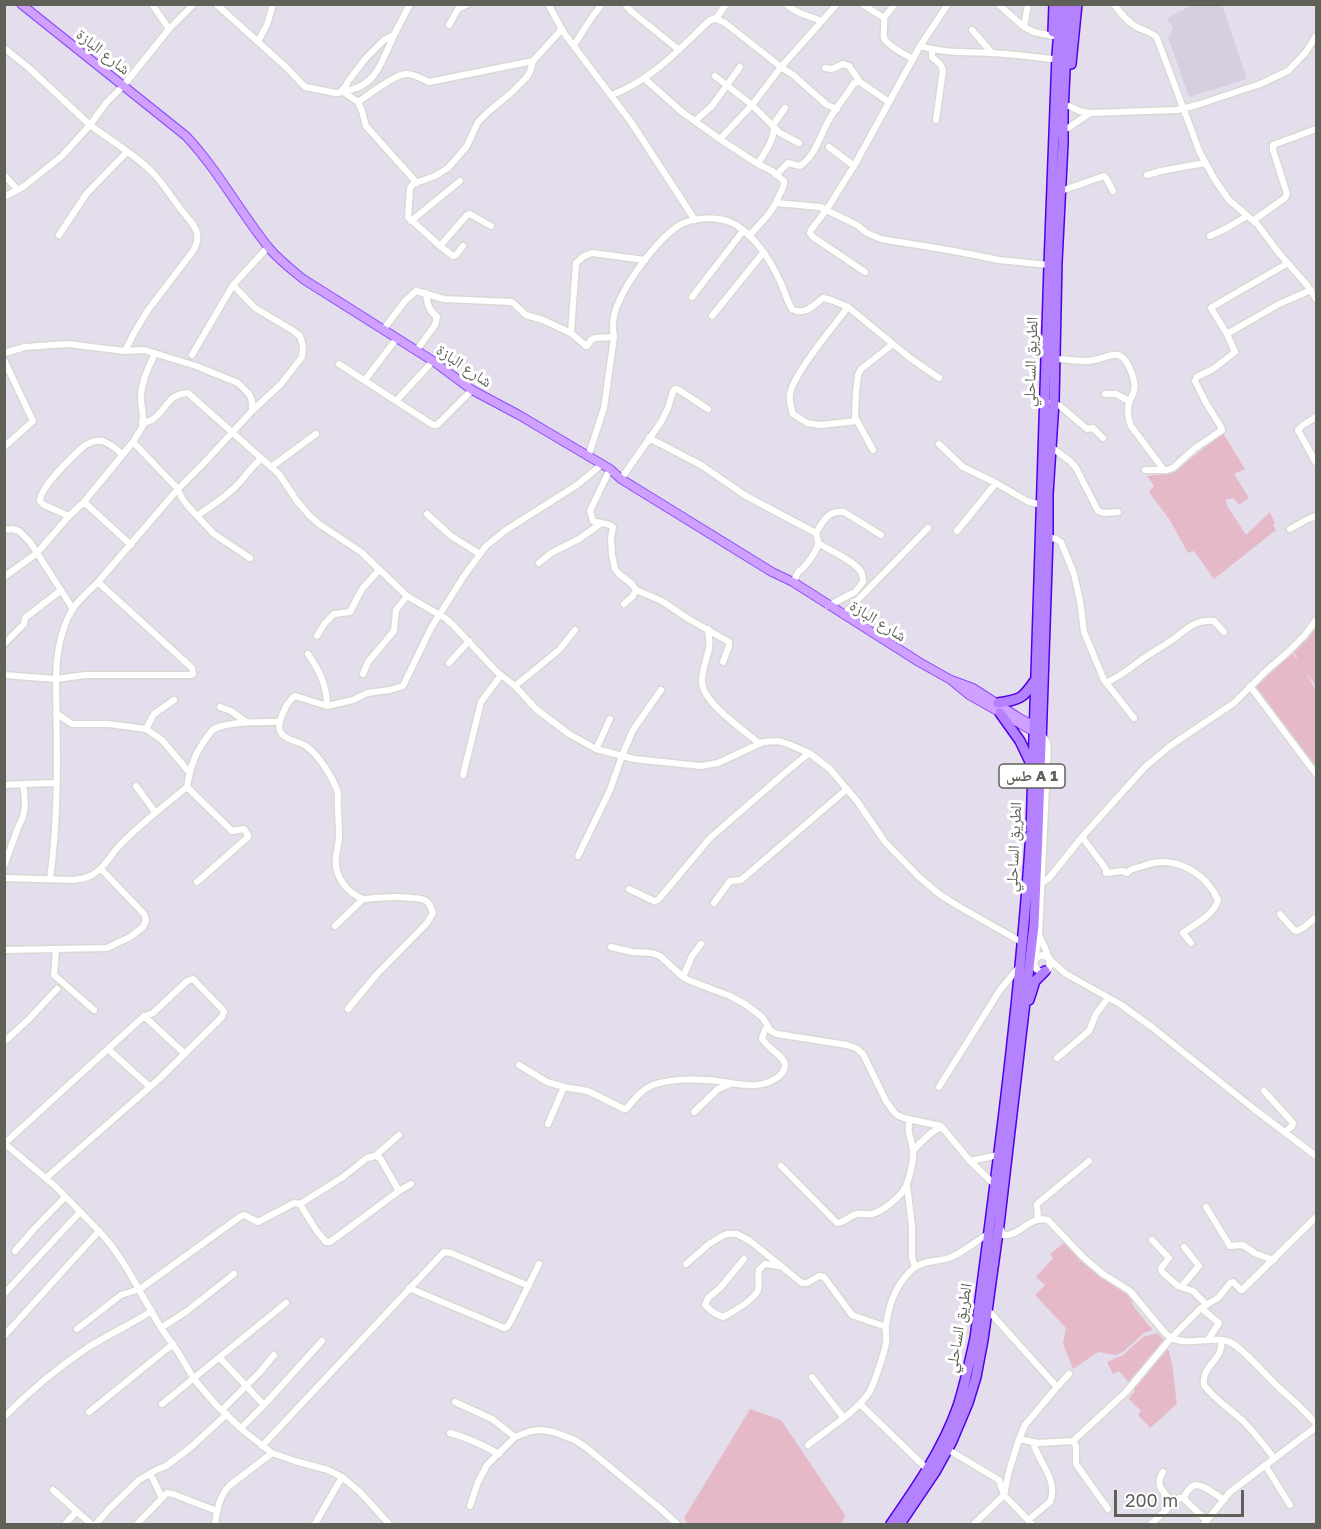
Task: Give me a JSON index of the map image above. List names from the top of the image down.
{
  "streets": {
    "highway": ["الطريق الساحلي", "طس A 1"],
    "main road": ["شارع البازة"]
  },
  "crossings": [
    ["شارع البازة", "الطريق الساحلي"]
  ],
  "scale_bar": "200 m"
}
